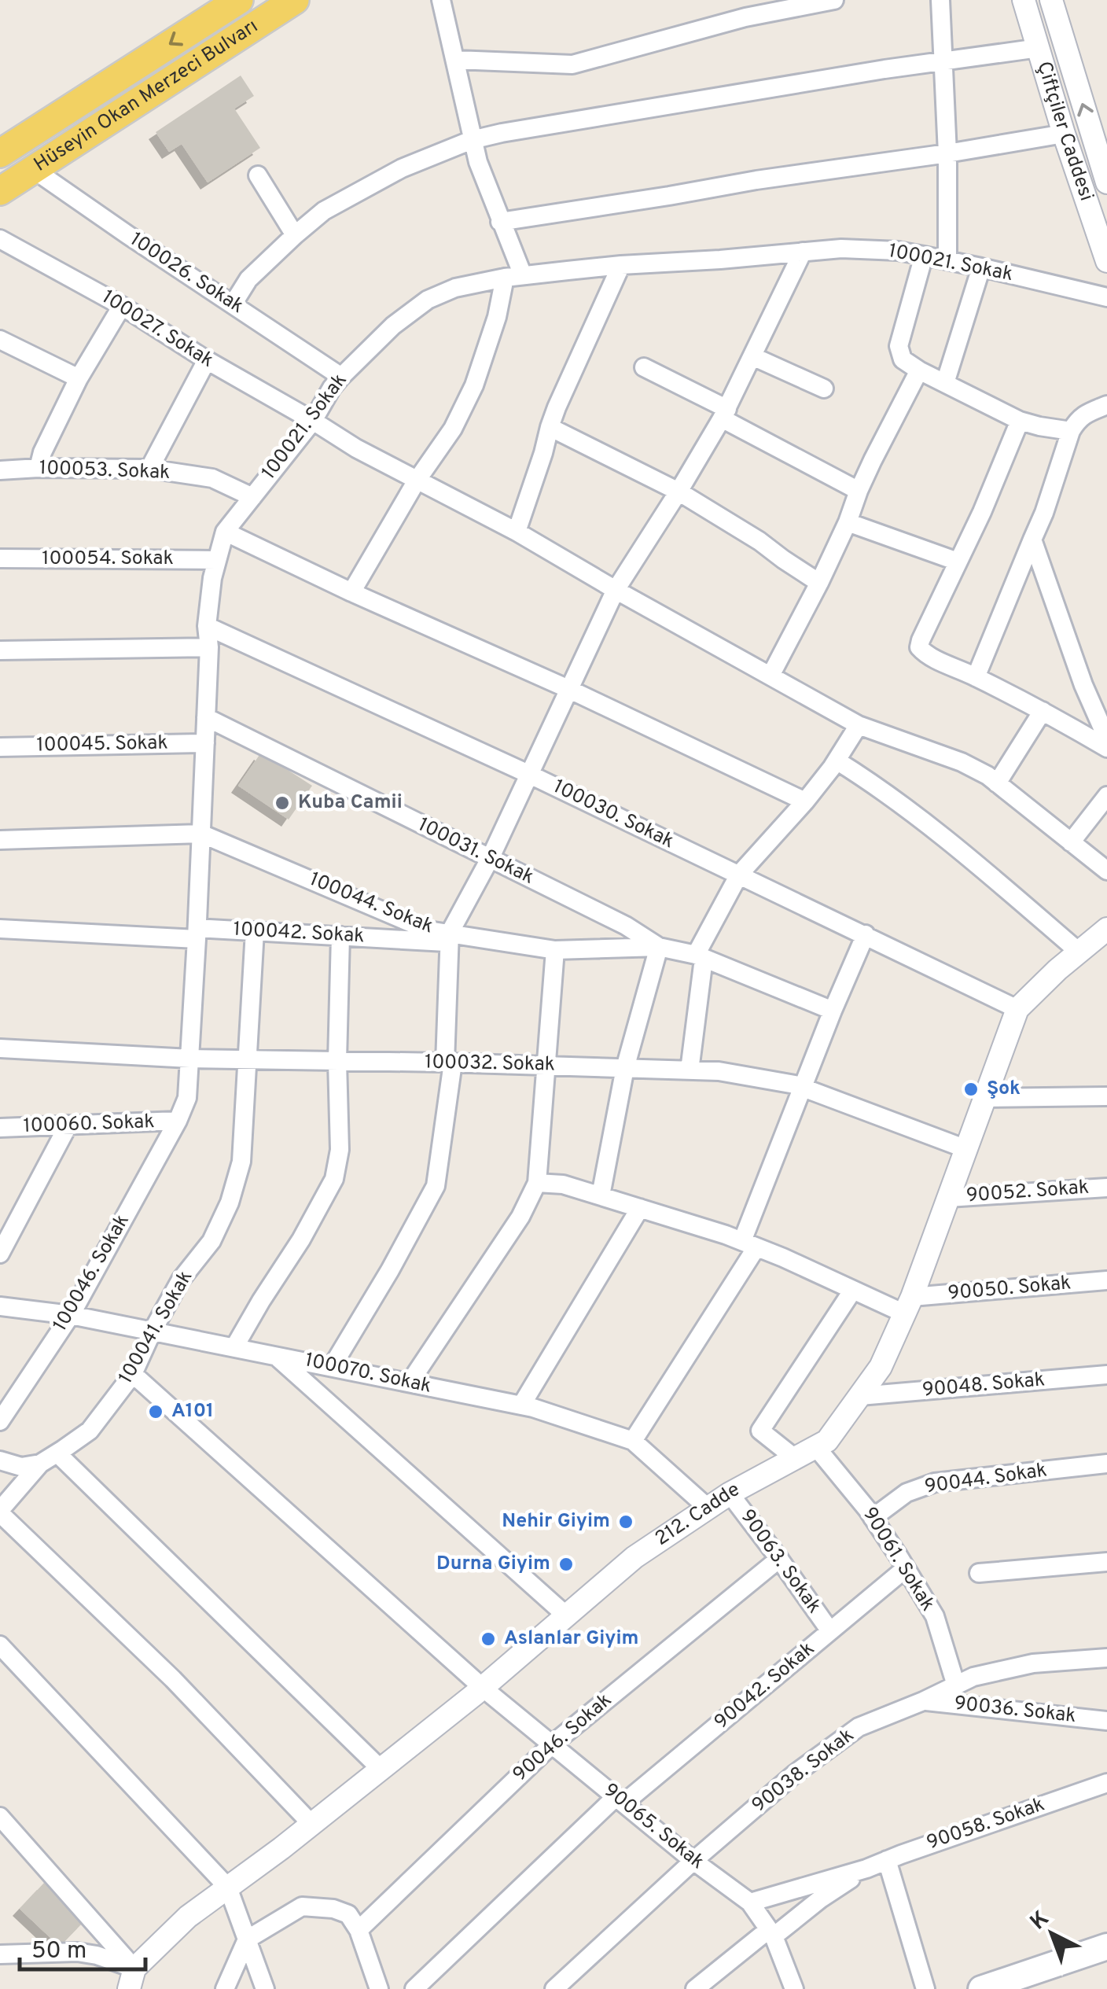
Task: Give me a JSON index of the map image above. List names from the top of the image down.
{
  "streets": {
    "main road": ["Hüseyin Okan Merzeci Bulvarı"],
    "street": [
      "Çiftçiler Caddesi",
      "100021. Sokak",
      "100026. Sokak",
      "100027. Sokak",
      "100053. Sokak",
      "100054. Sokak",
      "100045. Sokak",
      "100030. Sokak",
      "100031. Sokak",
      "100044. Sokak",
      "100042. Sokak",
      "100032. Sokak",
      "100060. Sokak",
      "90052. Sokak",
      "100046. Sokak",
      "90050. Sokak",
      "100041. Sokak",
      "100070. Sokak",
      "90048. Sokak",
      "90044. Sokak",
      "212. Cadde",
      "90061. Sokak",
      "90063. Sokak",
      "90042. Sokak",
      "90036. Sokak",
      "90046. Sokak",
      "90038. Sokak",
      "90058. Sokak",
      "90065. Sokak"
    ]
  },
  "crossings": [
    ["Hüseyin Okan Merzeci Bulvarı", "100026. Sokak"],
    ["100021. Sokak", "100026. Sokak"],
    ["100021. Sokak", "100027. Sokak"],
    ["100021. Sokak", "100053. Sokak"],
    ["100021. Sokak", "100054. Sokak"],
    ["100021. Sokak", "100045. Sokak"],
    ["100021. Sokak", "100030. Sokak"],
    ["100021. Sokak", "100031. Sokak"],
    ["100021. Sokak", "100044. Sokak"],
    ["100021. Sokak", "100042. Sokak"],
    ["100021. Sokak", "100032. Sokak"],
    ["100021. Sokak", "100060. Sokak"],
    ["100021. Sokak", "100046. Sokak"],
    ["100030. Sokak", "212. Cadde"],
    ["100031. Sokak", "100044. Sokak"],
    ["100044. Sokak", "100042. Sokak"],
    ["100042. Sokak", "100041. Sokak"],
    ["100032. Sokak", "100041. Sokak"],
    ["100032. Sokak", "212. Cadde"],
    ["100060. Sokak", "100046. Sokak"],
    ["90052. Sokak", "212. Cadde"],
    ["100046. Sokak", "100070. Sokak"],
    ["90050. Sokak", "212. Cadde"],
    ["100041. Sokak", "100070. Sokak"],
    ["100041. Sokak", "90065. Sokak"],
    ["100070. Sokak", "212. Cadde"],
    ["90048. Sokak", "212. Cadde"],
    ["90044. Sokak", "90061. Sokak"],
    ["212. Cadde", "90061. Sokak"],
    ["212. Cadde", "90063. Sokak"],
    ["212. Cadde", "90065. Sokak"],
    ["90061. Sokak", "90042. Sokak"],
    ["90061. Sokak", "90038. Sokak"],
    ["90063. Sokak", "90042. Sokak"],
    ["90063. Sokak", "90046. Sokak"],
    ["90042. Sokak", "90065. Sokak"],
    ["90036. Sokak", "90038. Sokak"],
    ["90046. Sokak", "90065. Sokak"],
    ["90038. Sokak", "90065. Sokak"],
    ["90058. Sokak", "90065. Sokak"]
  ],
  "places": [
    "Kuba Camii",
    "Şok",
    "A101",
    "Nehir Giyim",
    "Durna Giyim",
    "Aslanlar Giyim"
  ],
  "scale_bar": "50 m",
  "north": "top left"
}
